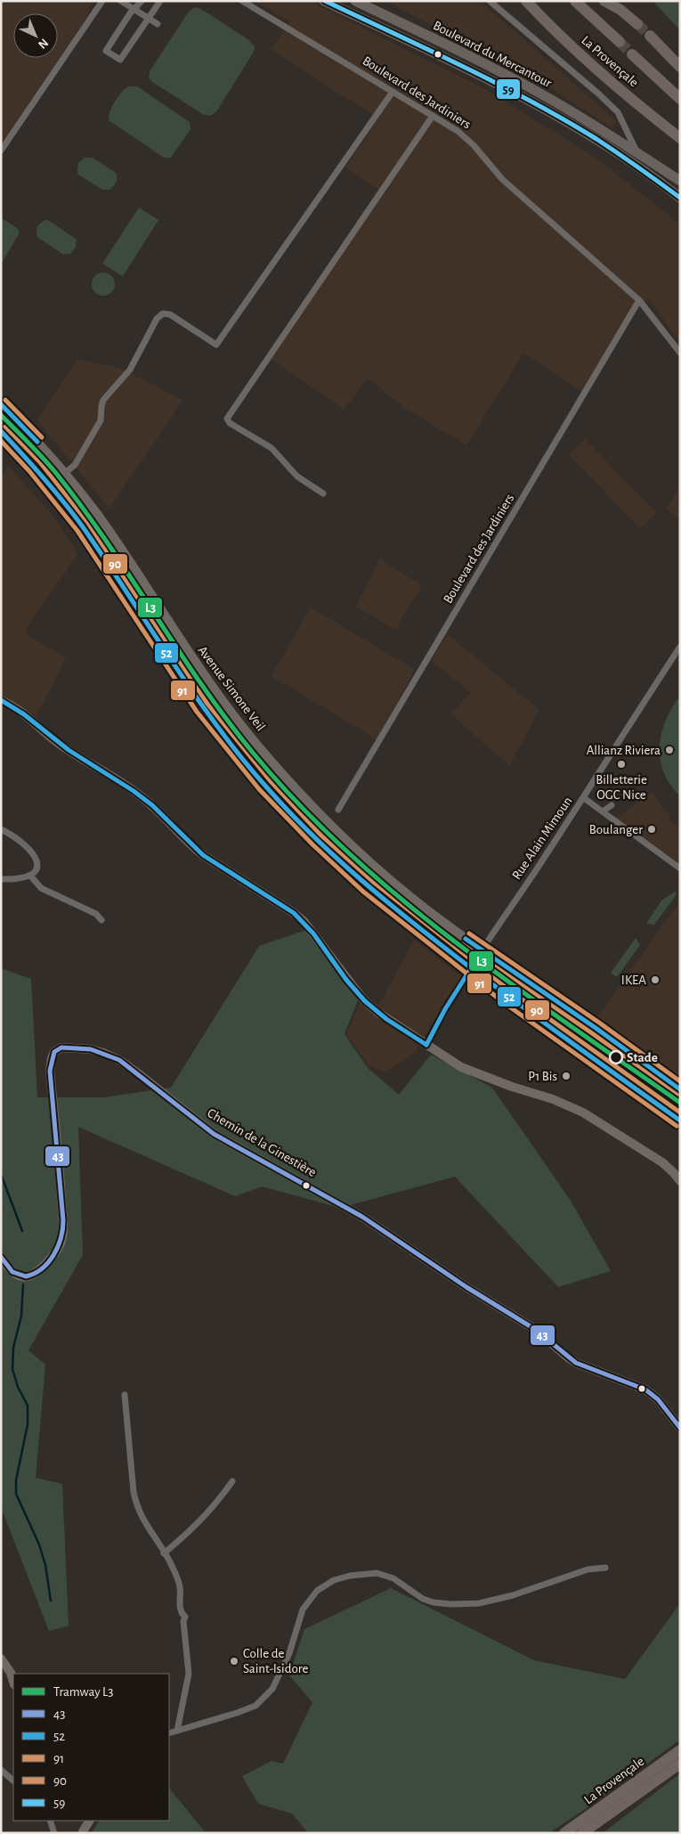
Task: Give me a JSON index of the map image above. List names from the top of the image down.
{
  "streets": {
    "highway": ["La Provençale"],
    "main road": ["Boulevard du Mercantour", "Avenue Simone Veil", "Chemin de la Ginestière"],
    "street": ["Boulevard des Jardiniers", "Rue Alain Mimoun"]
  },
  "crossings": [
    ["Avenue Simone Veil", "Rue Alain Mimoun"]
  ],
  "places": [
    "Allianz Riviera",
    "Billetterie OGC Nice",
    "Boulanger",
    "IKEA",
    "Stade",
    "P1 Bis",
    "Colle de Saint-Isidore"
  ],
  "lines": [
    "transit line 59",
    "transit line 90",
    "transit line 52",
    "transit line 91",
    "tram line L3",
    "transit line 43"
  ],
  "legend": [
    "Tramway L3",
    "43",
    "52",
    "91",
    "90",
    "59"
  ],
  "north": "bottom right"
}
